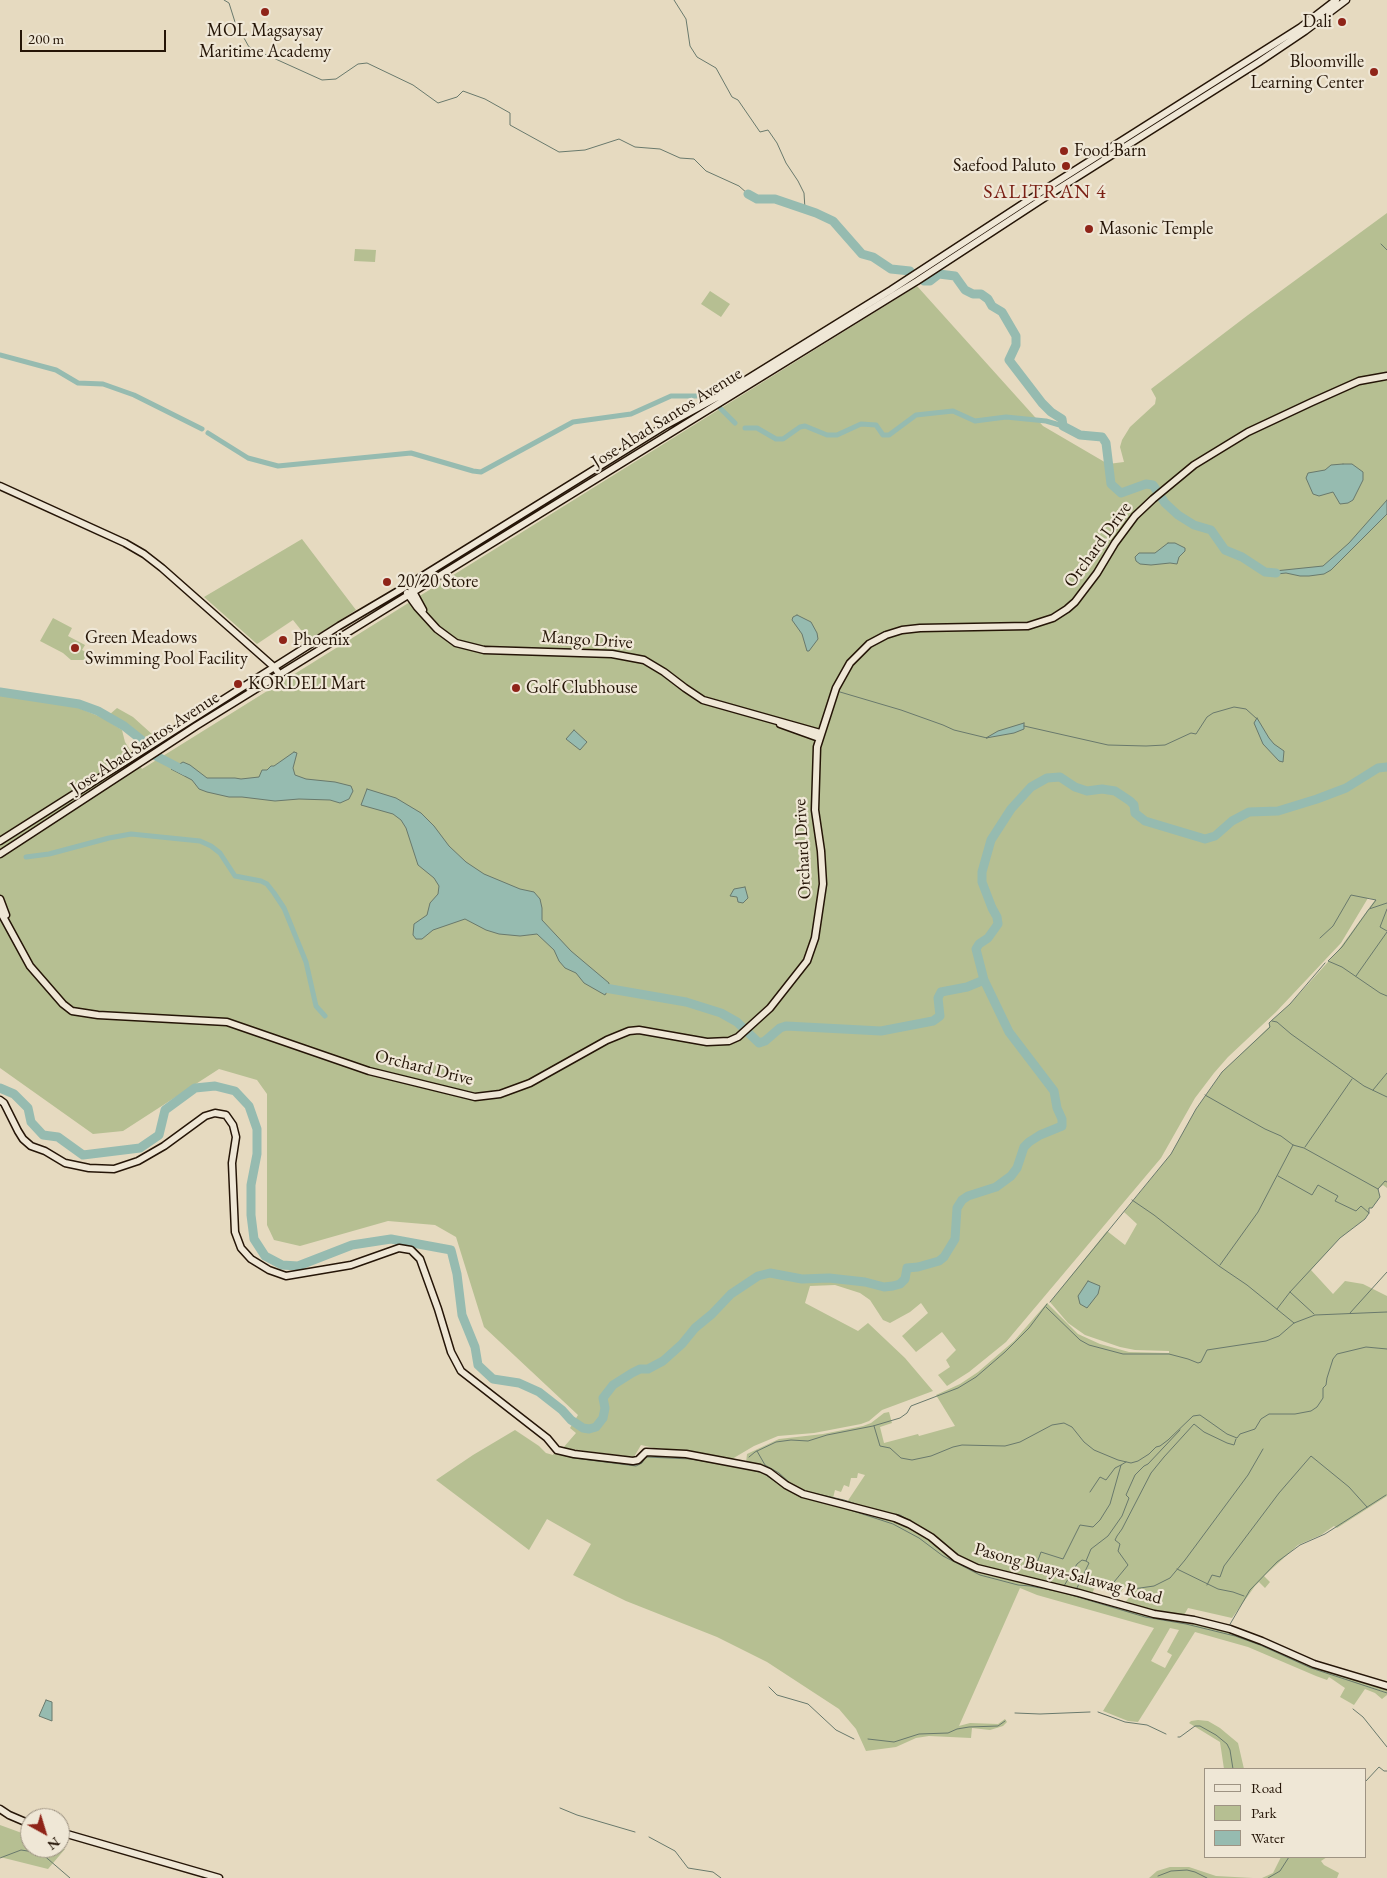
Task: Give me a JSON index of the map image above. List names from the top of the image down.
{
  "streets": {
    "street": [
      "Jose Abad Santos Avenue",
      "Orchard Drive",
      "Mango Drive",
      "Pasong Buaya-Salawag Road"
    ]
  },
  "crossings": [
    ["Jose Abad Santos Avenue", "Mango Drive"],
    ["Orchard Drive", "Mango Drive"]
  ],
  "districts": ["SALITRAN 4"],
  "places": [
    "MOL Magsaysay Maritime Academy",
    "Dali",
    "Bloomville Learning Center",
    "Food Barn",
    "Saefood Paluto",
    "Masonic Temple",
    "20/20 Store",
    "Phoenix",
    "Green Meadows Swimming Pool Facility",
    "KORDELI Mart",
    "Golf Clubhouse"
  ],
  "legend": ["Road", "Park", "Water"],
  "scale_bar": "200 m",
  "north": "bottom right"
}
